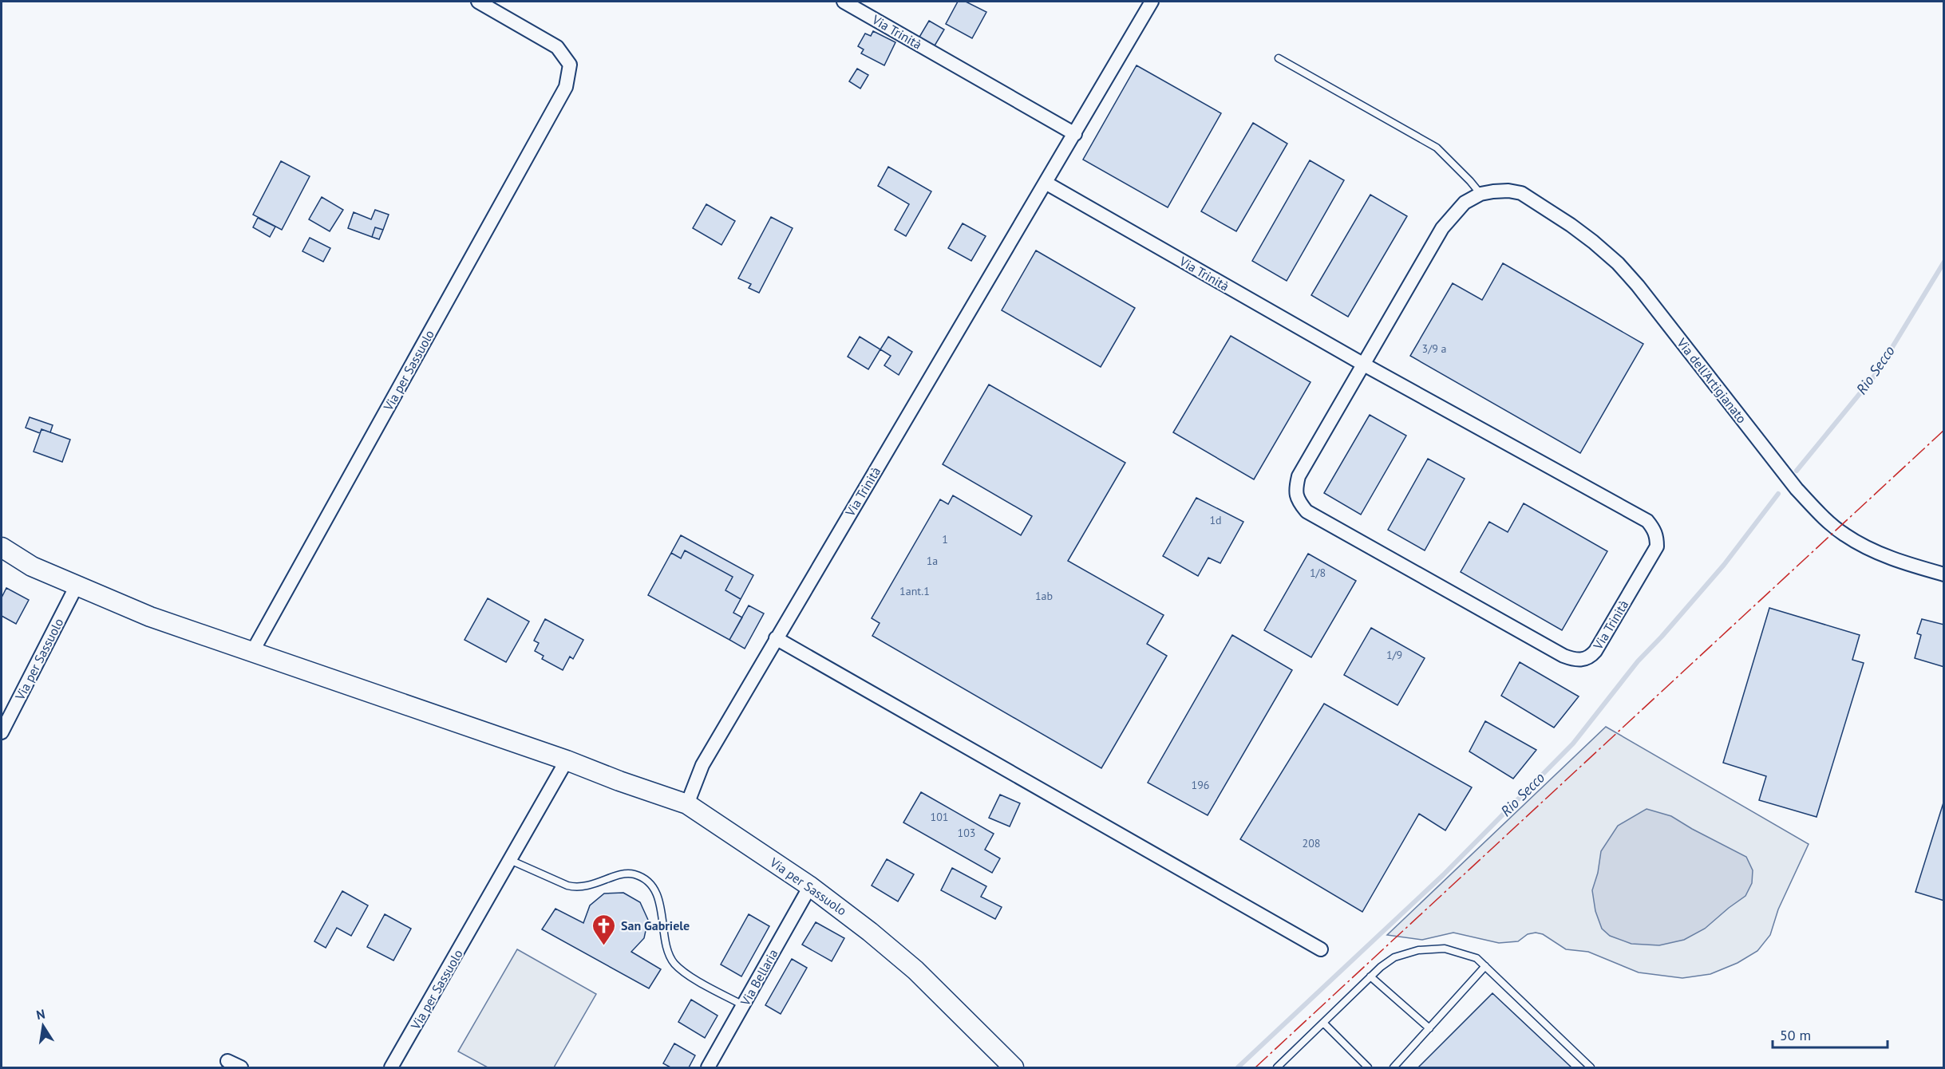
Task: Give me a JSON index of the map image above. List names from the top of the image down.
{
  "streets": {
    "main road": ["Via per Sassuolo"],
    "street": ["Via Trinità", "Via dell'Artigianato", "Via Bellaria"]
  },
  "crossings": [
    ["Via Trinità", "Via per Sassuolo"],
    ["Via Trinità", "Via dell'Artigianato"],
    ["Via per Sassuolo", "Via Bellaria"]
  ],
  "water": ["Rio Secco"],
  "places": {
    "church": ["San Gabriele"]
  },
  "house_numbers": [
    "3/9 a",
    "1d",
    "1",
    "1a",
    "1/8",
    "1ant.1",
    "1ab",
    "1/9",
    "196",
    "101",
    "103",
    "208"
  ],
  "scale_bar": "50 m",
  "north": "top"
}
